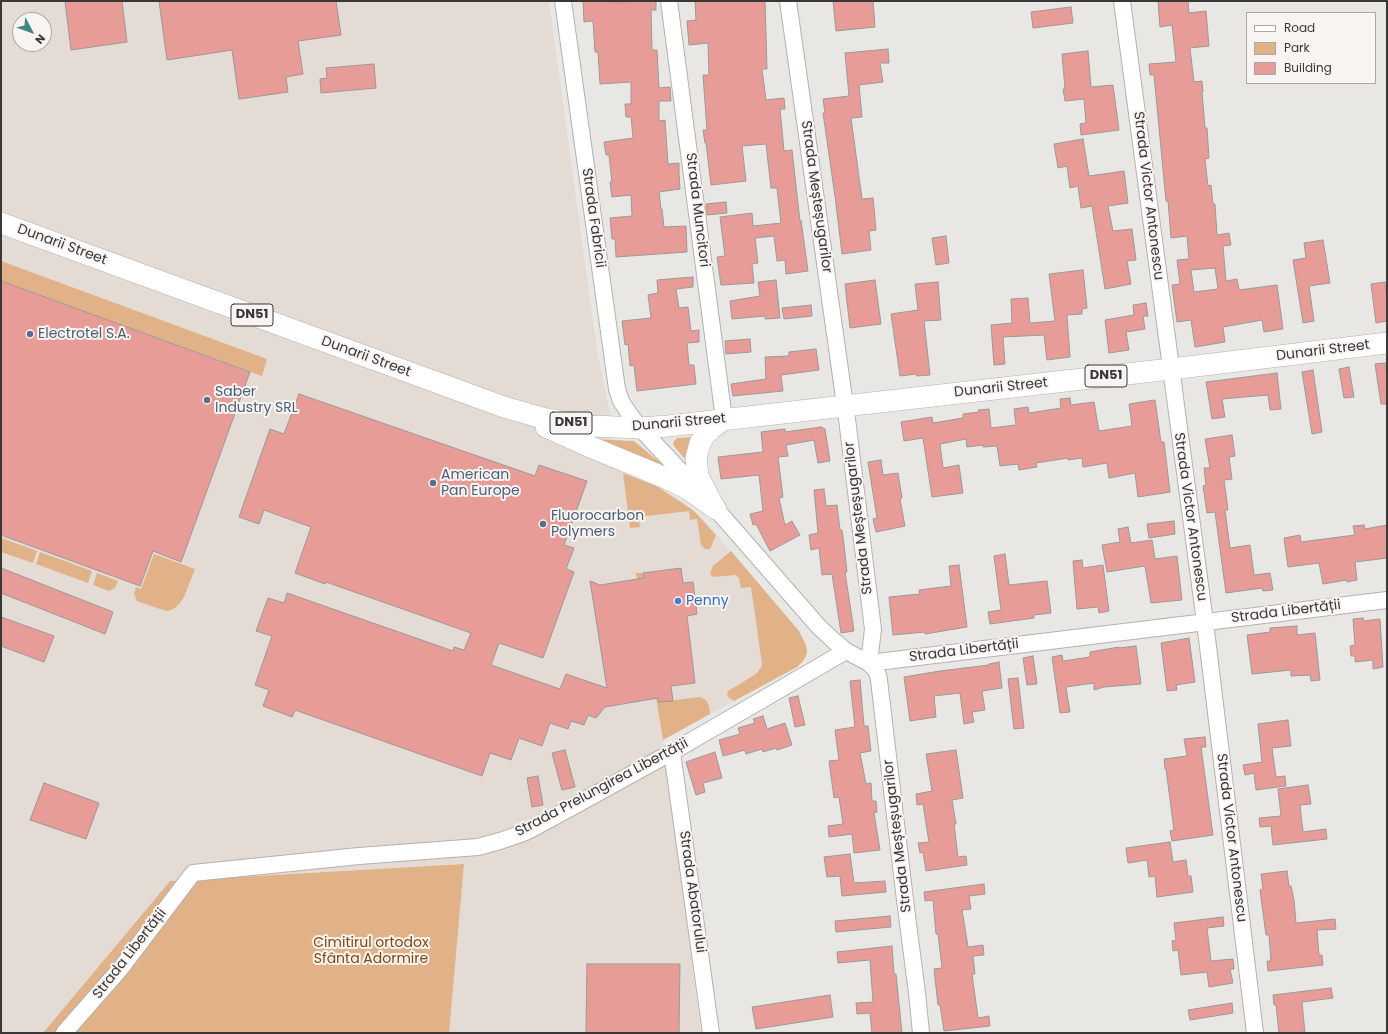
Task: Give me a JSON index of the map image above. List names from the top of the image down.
{
  "streets": {
    "main road": ["Dunarii Street", "DN51"],
    "street": [
      "Strada Victor Antonescu",
      "Strada Meșteșugarilor",
      "Strada Muncitori",
      "Strada Fabricii",
      "Strada Libertății",
      "Strada Prelungirea Libertății",
      "Strada Abatorului"
    ]
  },
  "crossings": [
    ["Strada Victor Antonescu", "Dunarii Street"],
    ["Strada Victor Antonescu", "Strada Libertății"],
    ["Strada Meșteșugarilor", "Dunarii Street"],
    ["Strada Meșteșugarilor", "Strada Libertății"],
    ["Strada Muncitori", "Dunarii Street"],
    ["Strada Fabricii", "Dunarii Street"],
    ["Strada Libertății", "Strada Prelungirea Libertății"],
    ["Strada Prelungirea Libertății", "Strada Abatorului"]
  ],
  "parks": ["Cimitirul ortodox Sfânta Adormire"],
  "places": [
    "Electrotel S.A.",
    "Saber Industry SRL",
    "American Pan Europe",
    "Fluorocarbon Polymers",
    "Penny"
  ],
  "legend": ["Road", "Park", "Building"],
  "north": "bottom right"
}
